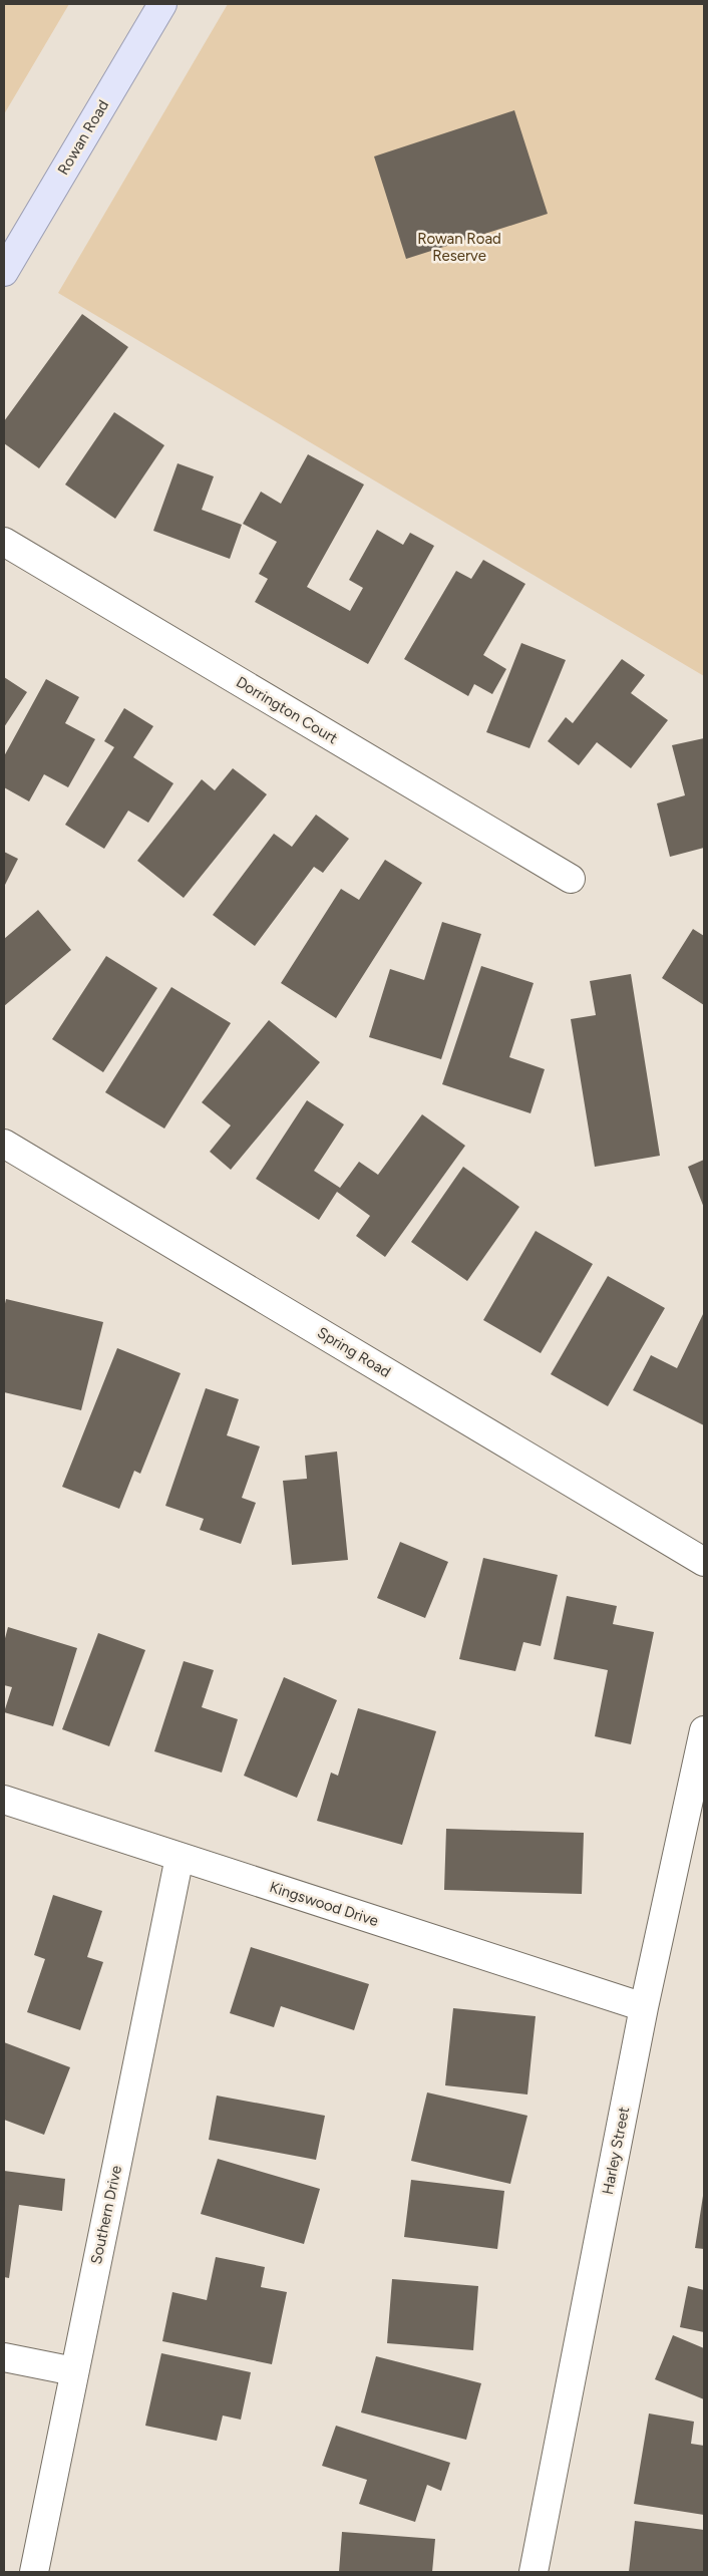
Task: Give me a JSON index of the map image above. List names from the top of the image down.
{
  "streets": {
    "main road": ["Rowan Road"],
    "street": [
      "Dorrington Court",
      "Spring Road",
      "Kingswood Drive",
      "Harley Street",
      "Southern Drive"
    ]
  },
  "crossings": [
    ["Kingswood Drive", "Harley Street"],
    ["Kingswood Drive", "Southern Drive"]
  ],
  "parks": ["Rowan Road Reserve"]
}
